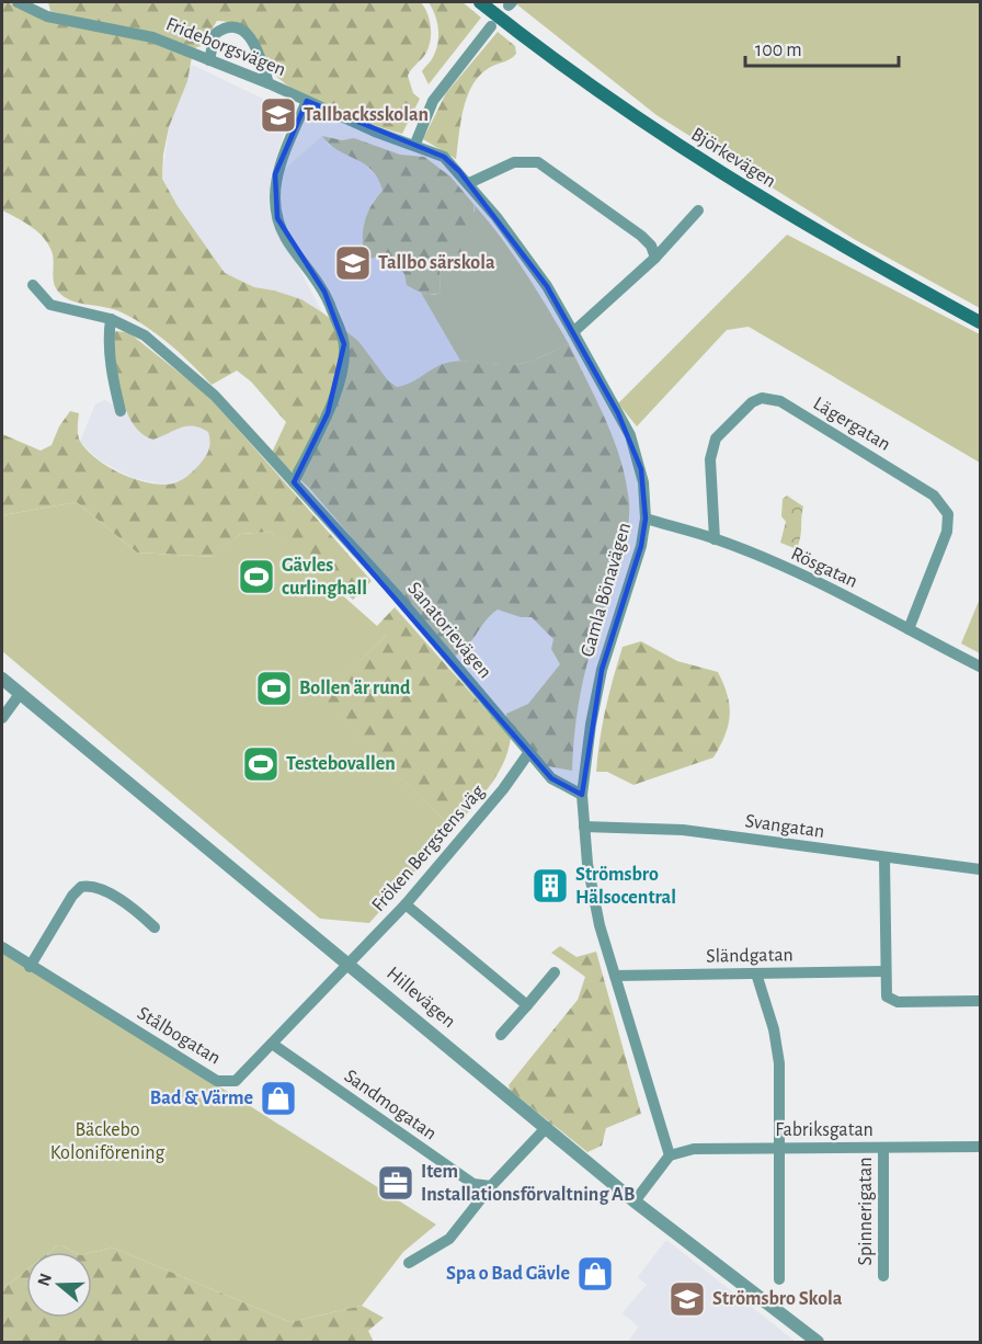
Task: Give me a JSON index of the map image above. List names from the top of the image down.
{
  "streets": {
    "main road": ["Björkevägen"],
    "street": [
      "Frideborgsvägen",
      "Lägergatan",
      "Rösgatan",
      "Gamla Bönavägen",
      "Sanatorievägen",
      "Svangatan",
      "Fröken Bergstens väg",
      "Sländgatan",
      "Hillevägen",
      "Stålbogatan",
      "Sandmogatan",
      "Fabriksgatan",
      "Spinnerigatan"
    ]
  },
  "crossings": [
    ["Frideborgsvägen", "Gamla Bönavägen"],
    ["Lägergatan", "Rösgatan"],
    ["Rösgatan", "Gamla Bönavägen"],
    ["Gamla Bönavägen", "Sanatorievägen"],
    ["Gamla Bönavägen", "Svangatan"],
    ["Gamla Bönavägen", "Sländgatan"],
    ["Gamla Bönavägen", "Fabriksgatan"],
    ["Sanatorievägen", "Fröken Bergstens väg"],
    ["Fröken Bergstens väg", "Hillevägen"],
    ["Fröken Bergstens väg", "Stålbogatan"],
    ["Hillevägen", "Stålbogatan"],
    ["Stålbogatan", "Sandmogatan"],
    ["Fabriksgatan", "Spinnerigatan"]
  ],
  "parks": ["Bäckebo Koloniförening"],
  "places": {
    "school or university": ["Tallbacksskolan", "Tallbo särskola", "Strömsbro Skola"],
    "sports": ["Gävles curlinghall", "Bollen är rund", "Testebovallen"],
    "building": ["Strömsbro Hälsocentral"],
    "shop": ["Bad & Värme", "Spa o Bad Gävle"],
    "office": ["Item Installationsförvaltning AB"]
  },
  "scale_bar": "100 m",
  "north": "left"
}
